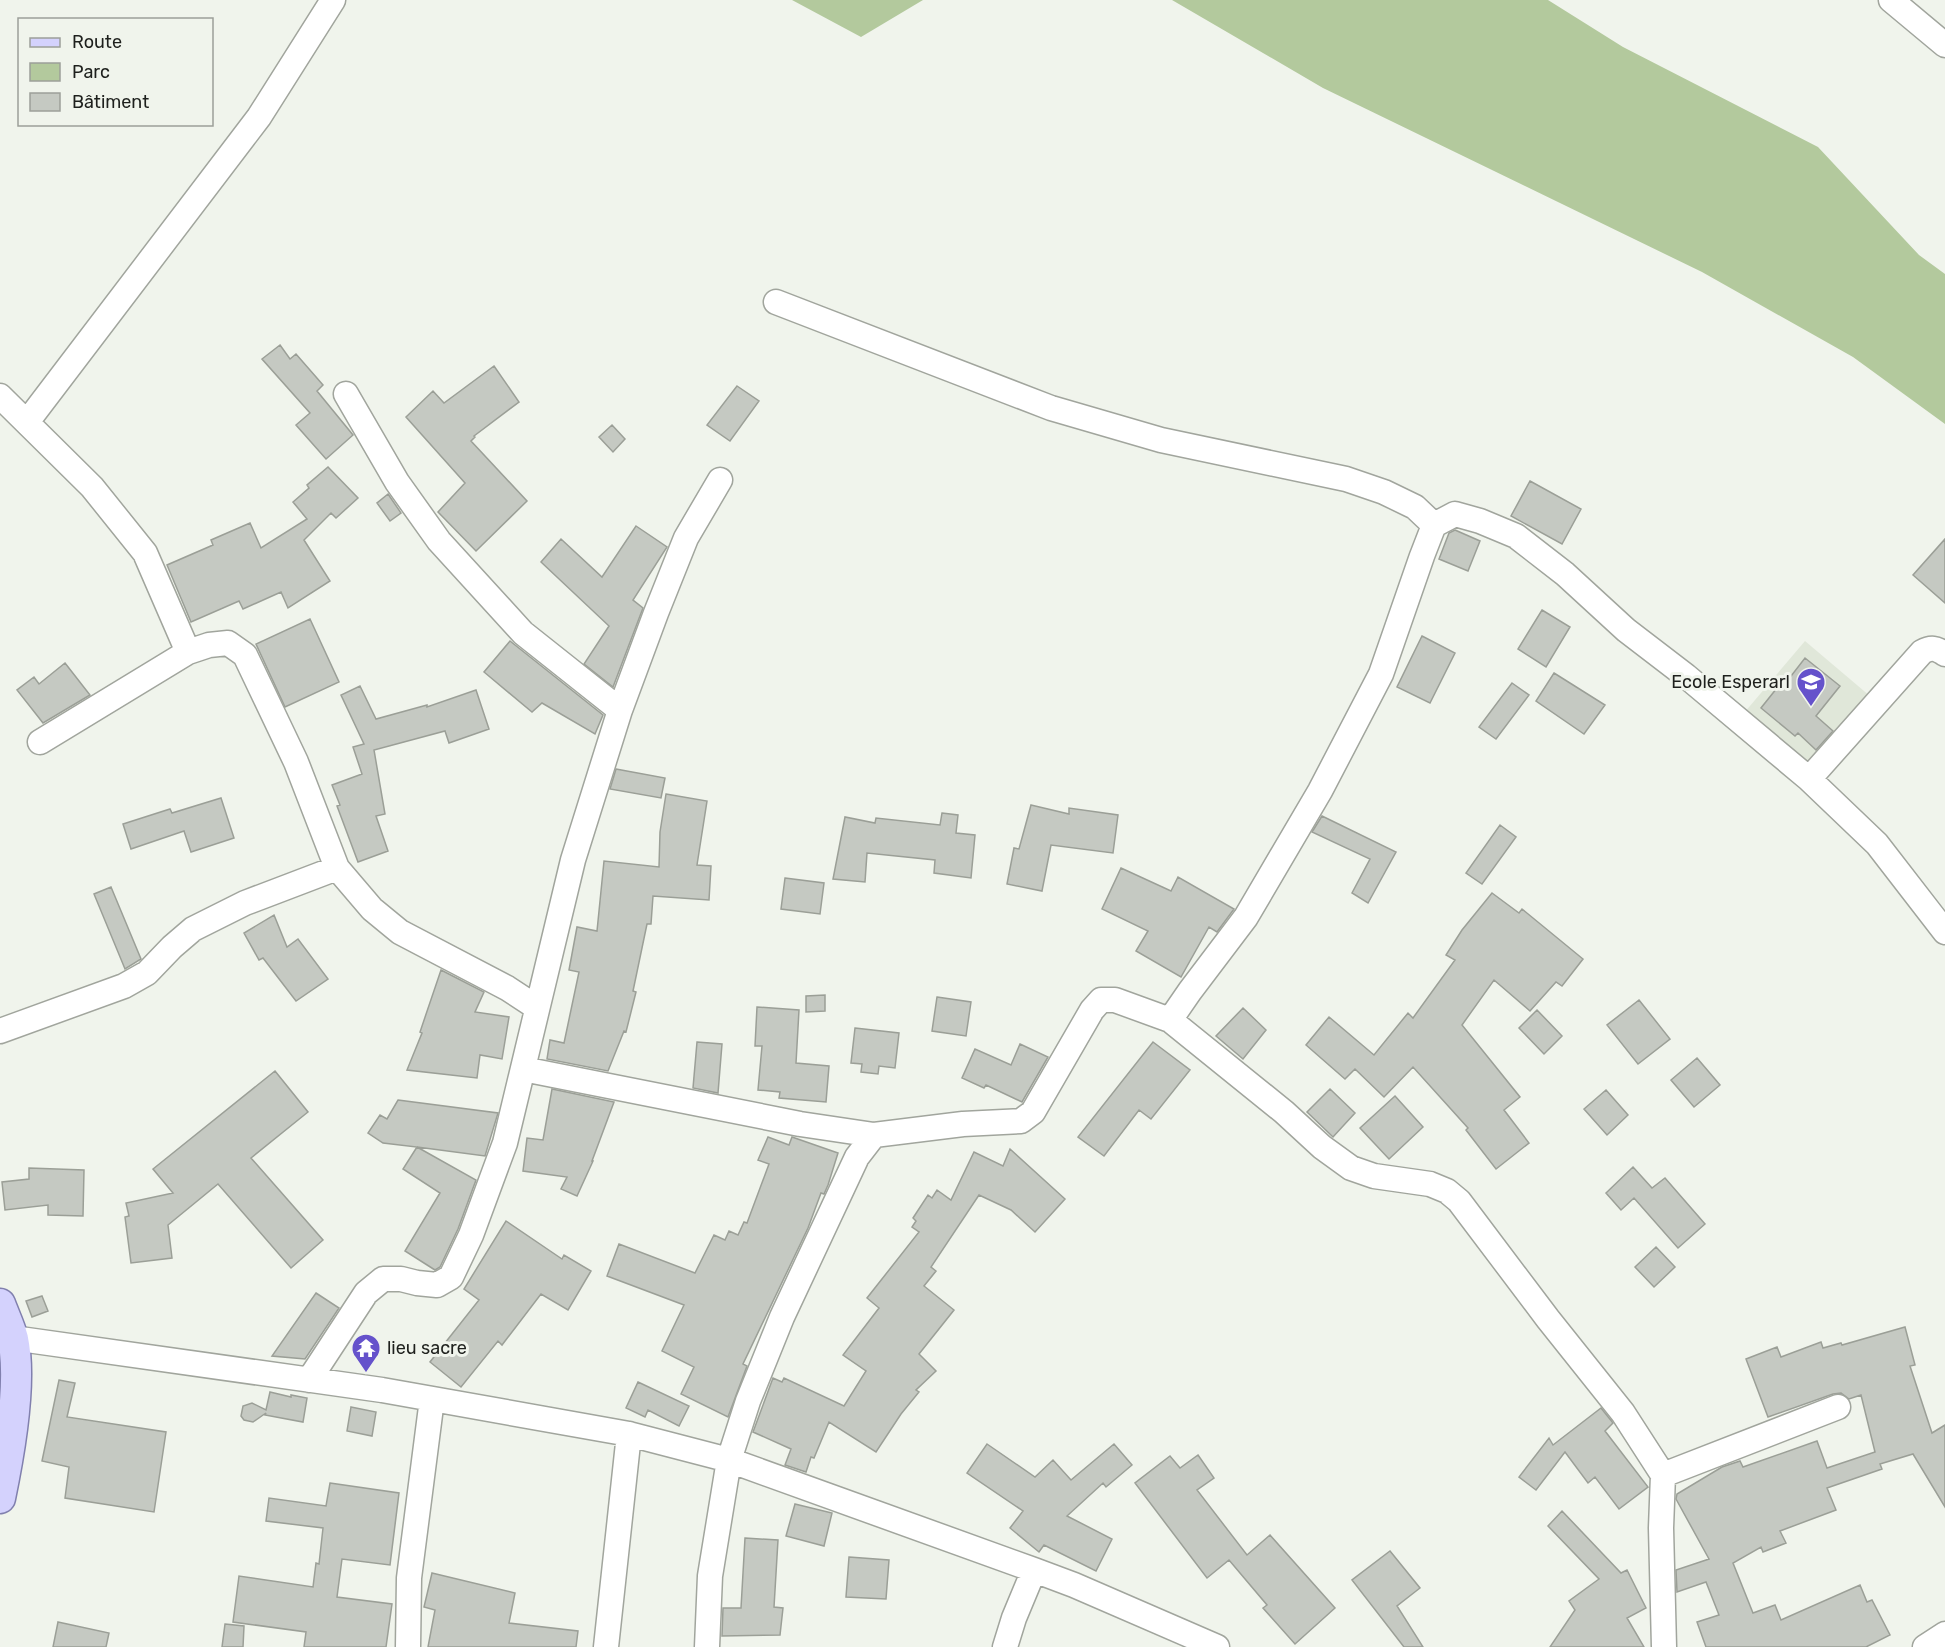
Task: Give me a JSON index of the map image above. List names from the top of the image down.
{
  "places": {
    "school or university": ["Ecole Esperarl"],
    "temple": ["lieu sacre"]
  },
  "legend": ["Route", "Parc", "Bâtiment"]
}
